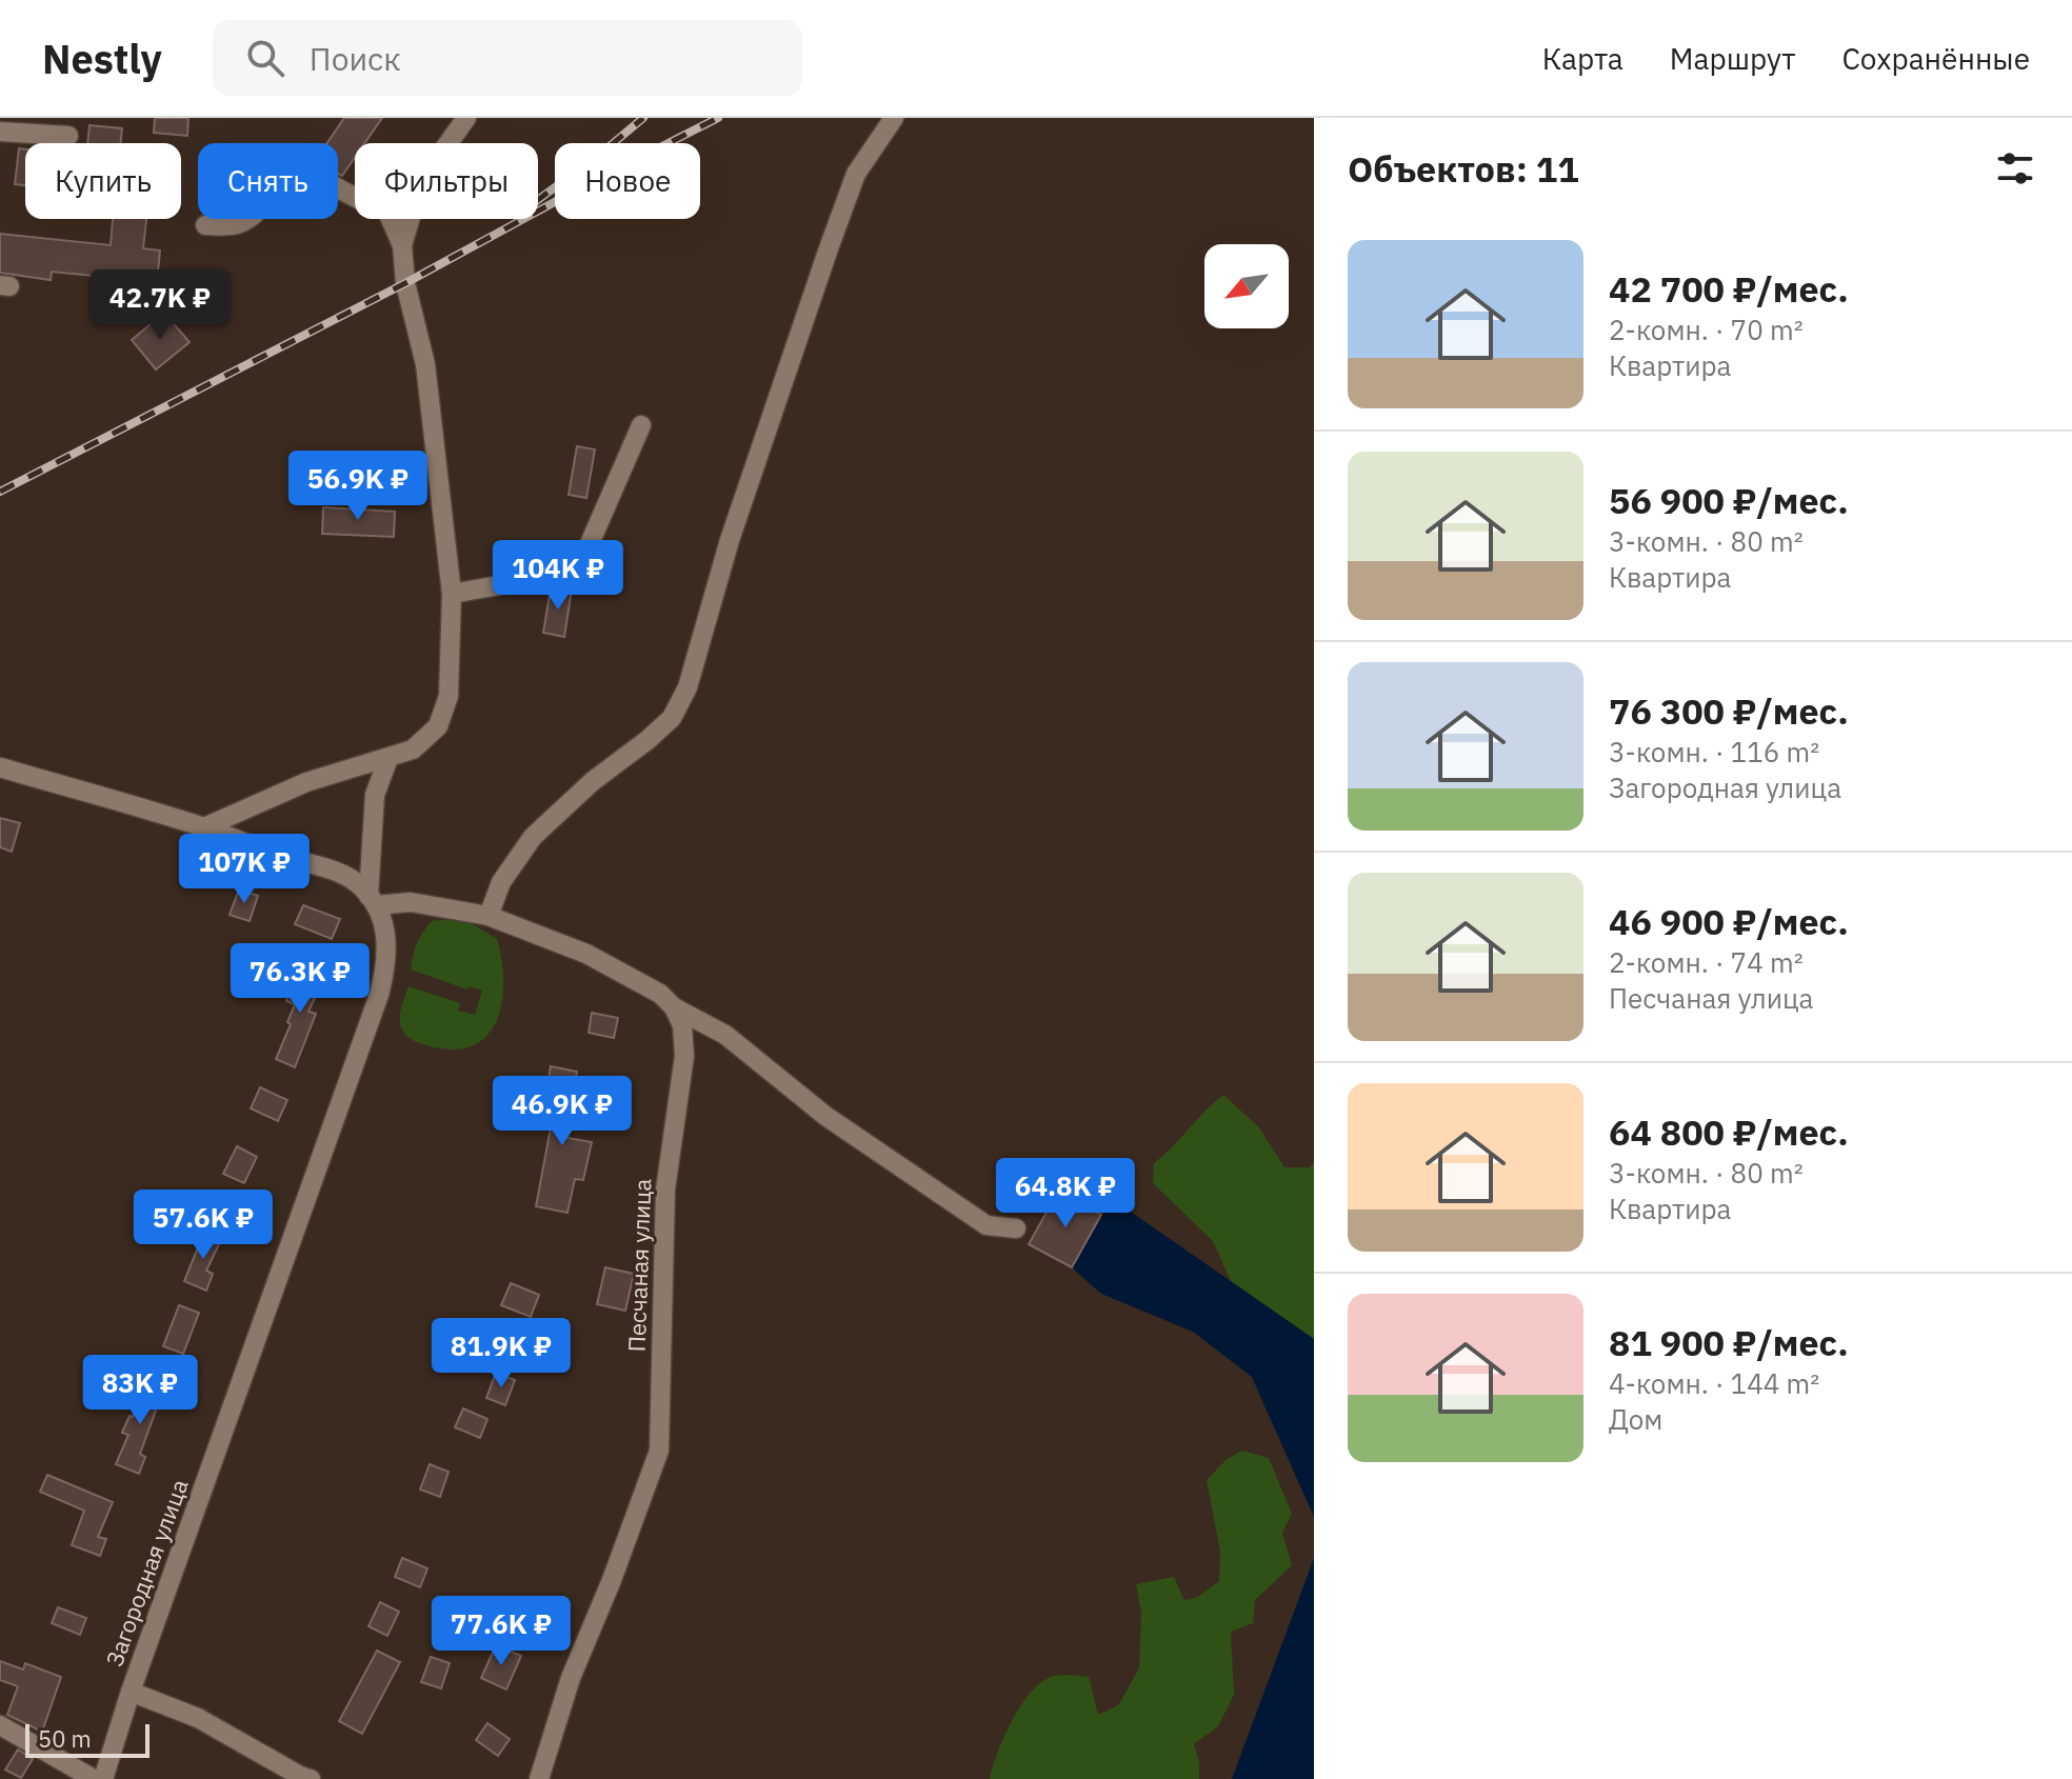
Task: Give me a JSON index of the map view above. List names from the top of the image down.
{
  "streets": {
    "street": ["Песчаная улица", "Загородная улица"]
  },
  "scale_bar": "50 m",
  "north": "bottom left",
  "page": {
    "header": "Nestly",
    "search": "Поиск",
    "nav": ["Карта", "Маршрут", "Сохранённые"],
    "heading": "Объектов: 11",
    "chip": [
      "Купить",
      "Снять",
      "Фильтры",
      "Новое"
    ],
    "list": [
      {
        "name": "42 700 ₽/мес.",
        "note": "2-комн. · 70 m² · Квартира"
      },
      {
        "name": "56 900 ₽/мес.",
        "note": "3-комн. · 80 m² · Квартира"
      },
      {
        "name": "76 300 ₽/мес.",
        "note": "3-комн. · 116 m² · Загородная улица"
      },
      {
        "name": "46 900 ₽/мес.",
        "note": "2-комн. · 74 m² · Песчаная улица"
      },
      {
        "name": "64 800 ₽/мес.",
        "note": "3-комн. · 80 m² · Квартира"
      },
      {
        "name": "81 900 ₽/мес.",
        "note": "4-комн. · 144 m² · Дом"
      }
    ],
    "price": [
      "42.7K ₽",
      "56.9K ₽",
      "104K ₽",
      "107K ₽",
      "76.3K ₽",
      "46.9K ₽",
      "64.8K ₽",
      "57.6K ₽",
      "81.9K ₽",
      "83K ₽",
      "77.6K ₽"
    ],
    "scale": "50 m"
  }
}
